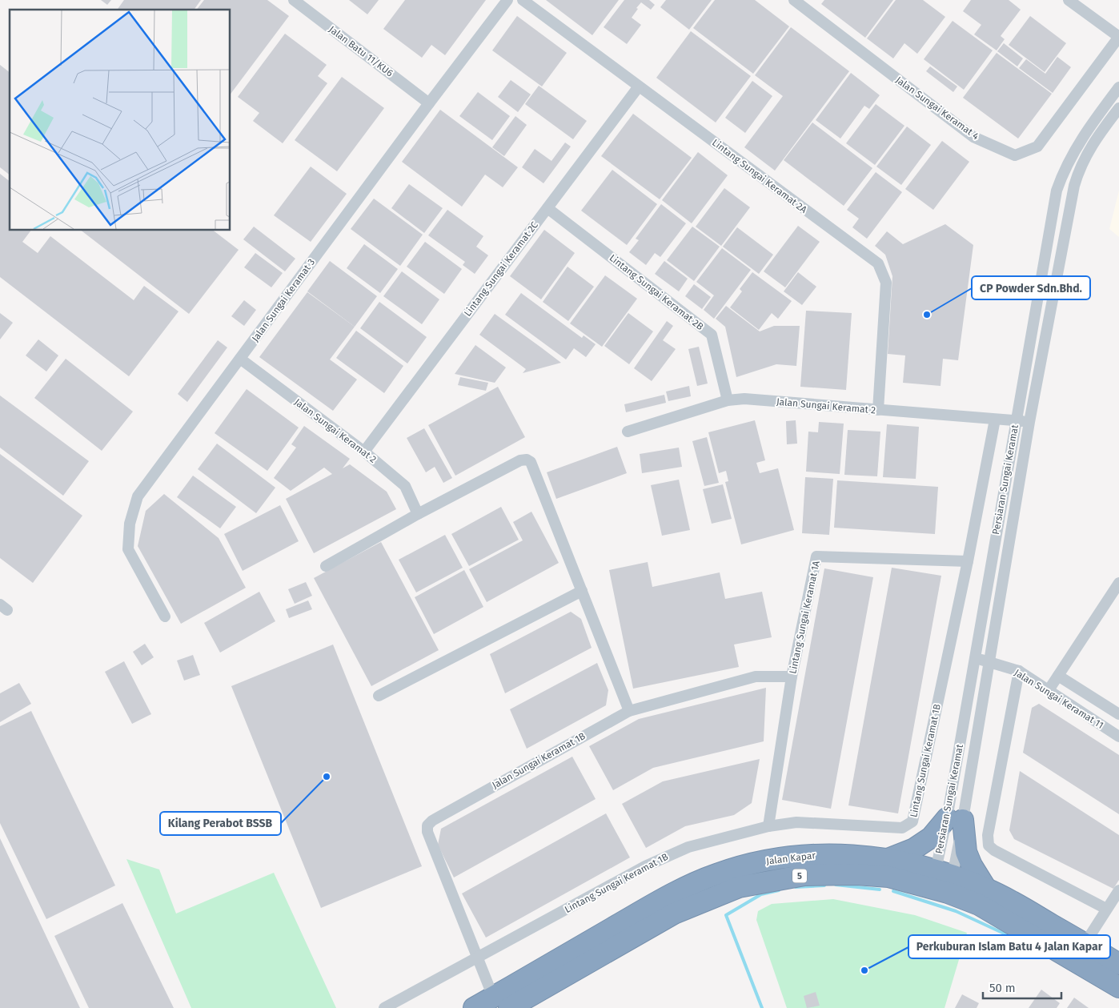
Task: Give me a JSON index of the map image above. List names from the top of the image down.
{
  "streets": {
    "highway": ["Jalan Kapar", "5"],
    "street": [
      "Jalan Batu 11/KU6",
      "Jalan Sungai Keramat 4",
      "Lintang Sungai Keramat 2A",
      "Lintang Sungai Keramat 2C",
      "Lintang Sungai Keramat 2B",
      "Jalan Sungai Keramat 3",
      "Jalan Sungai Keramat 2",
      "Persiaran Sungai Keramat",
      "Lintang Sungai Keramat 1A",
      "Jalan Sungai Keramat 11",
      "Jalan Sungai Keramat 1B",
      "Lintang Sungai Keramat 1B"
    ]
  },
  "crossings": [
    ["Jalan Batu 11/KU6", "Jalan Sungai Keramat 3"],
    ["Lintang Sungai Keramat 2A", "Lintang Sungai Keramat 2C"],
    ["Lintang Sungai Keramat 2A", "Jalan Sungai Keramat 2"],
    ["Lintang Sungai Keramat 2C", "Lintang Sungai Keramat 2B"],
    ["Lintang Sungai Keramat 2C", "Jalan Sungai Keramat 2"],
    ["Lintang Sungai Keramat 2B", "Jalan Sungai Keramat 2"],
    ["Jalan Sungai Keramat 3", "Jalan Sungai Keramat 2"],
    ["Jalan Sungai Keramat 2", "Persiaran Sungai Keramat"],
    ["Jalan Sungai Keramat 2", "Lintang Sungai Keramat 1B"],
    ["Persiaran Sungai Keramat", "Jalan Sungai Keramat 11"],
    ["Persiaran Sungai Keramat", "Jalan Kapar"],
    ["Lintang Sungai Keramat 1A", "Jalan Sungai Keramat 1B"],
    ["Lintang Sungai Keramat 1A", "Lintang Sungai Keramat 1B"],
    ["Jalan Sungai Keramat 1B", "Lintang Sungai Keramat 1B"]
  ],
  "places": ["CP Powder Sdn.Bhd.", "Kilang Perabot BSSB", "Perkuburan Islam Batu 4 Jalan Kapar"],
  "scale_bar": "50 m"
}
